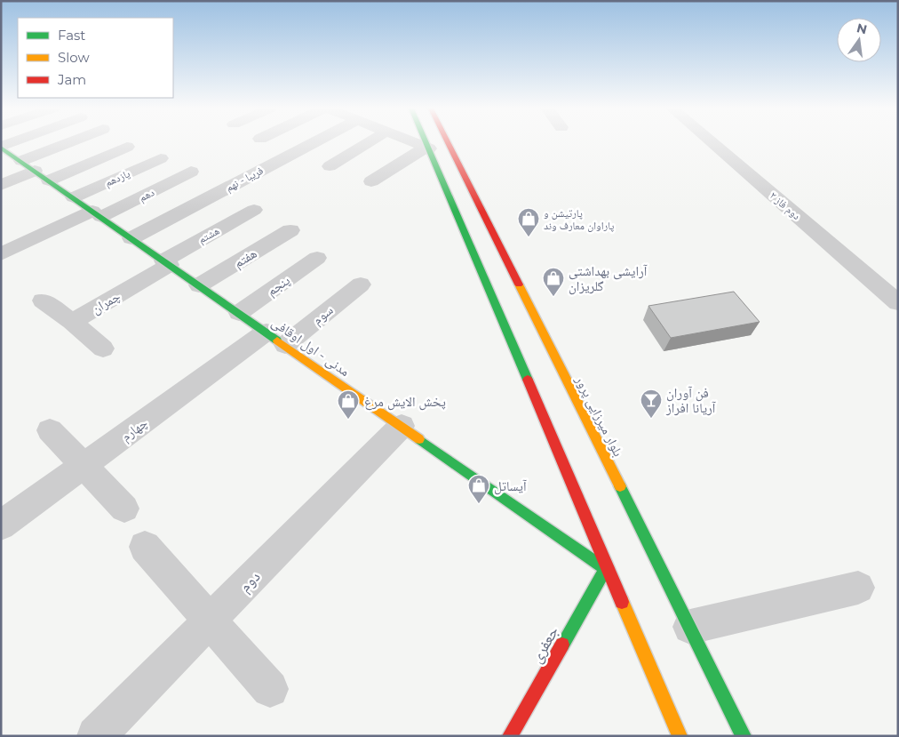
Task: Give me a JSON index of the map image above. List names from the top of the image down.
{
  "streets": {
    "main road": ["مدنی - اول اوقافی", "بلوار میرزایی پرور", "جعفری"],
    "street": [
      "یازدهم",
      "فریبا - نهم",
      "دهم",
      "دوم فاز ۲",
      "هشتم",
      "هفتم",
      "پنجم",
      "چمران",
      "سوم",
      "چهارم",
      "دوم"
    ]
  },
  "crossings": [
    ["یازدهم", "مدنی - اول اوقافی"],
    ["فریبا - نهم", "مدنی - اول اوقافی"],
    ["دهم", "مدنی - اول اوقافی"],
    ["هشتم", "چمران"],
    ["هشتم", "مدنی - اول اوقافی"],
    ["هفتم", "مدنی - اول اوقافی"],
    ["پنجم", "مدنی - اول اوقافی"],
    ["چمران", "مدنی - اول اوقافی"],
    ["سوم", "مدنی - اول اوقافی"],
    ["سوم", "چهارم"],
    ["مدنی - اول اوقافی", "چهارم"],
    ["مدنی - اول اوقافی", "دوم"],
    ["مدنی - اول اوقافی", "جعفری"]
  ],
  "places": {
    "shop": [
      "پارتیشن و پاراوان معارف وند",
      "آرایشی بهداشتی گلریزان",
      "پخش الایش مرغ",
      "آیساتل"
    ],
    "bar": ["فن آوران آریانا افراز"]
  },
  "legend": ["Fast", "Slow", "Jam"],
  "north": "top"
}
